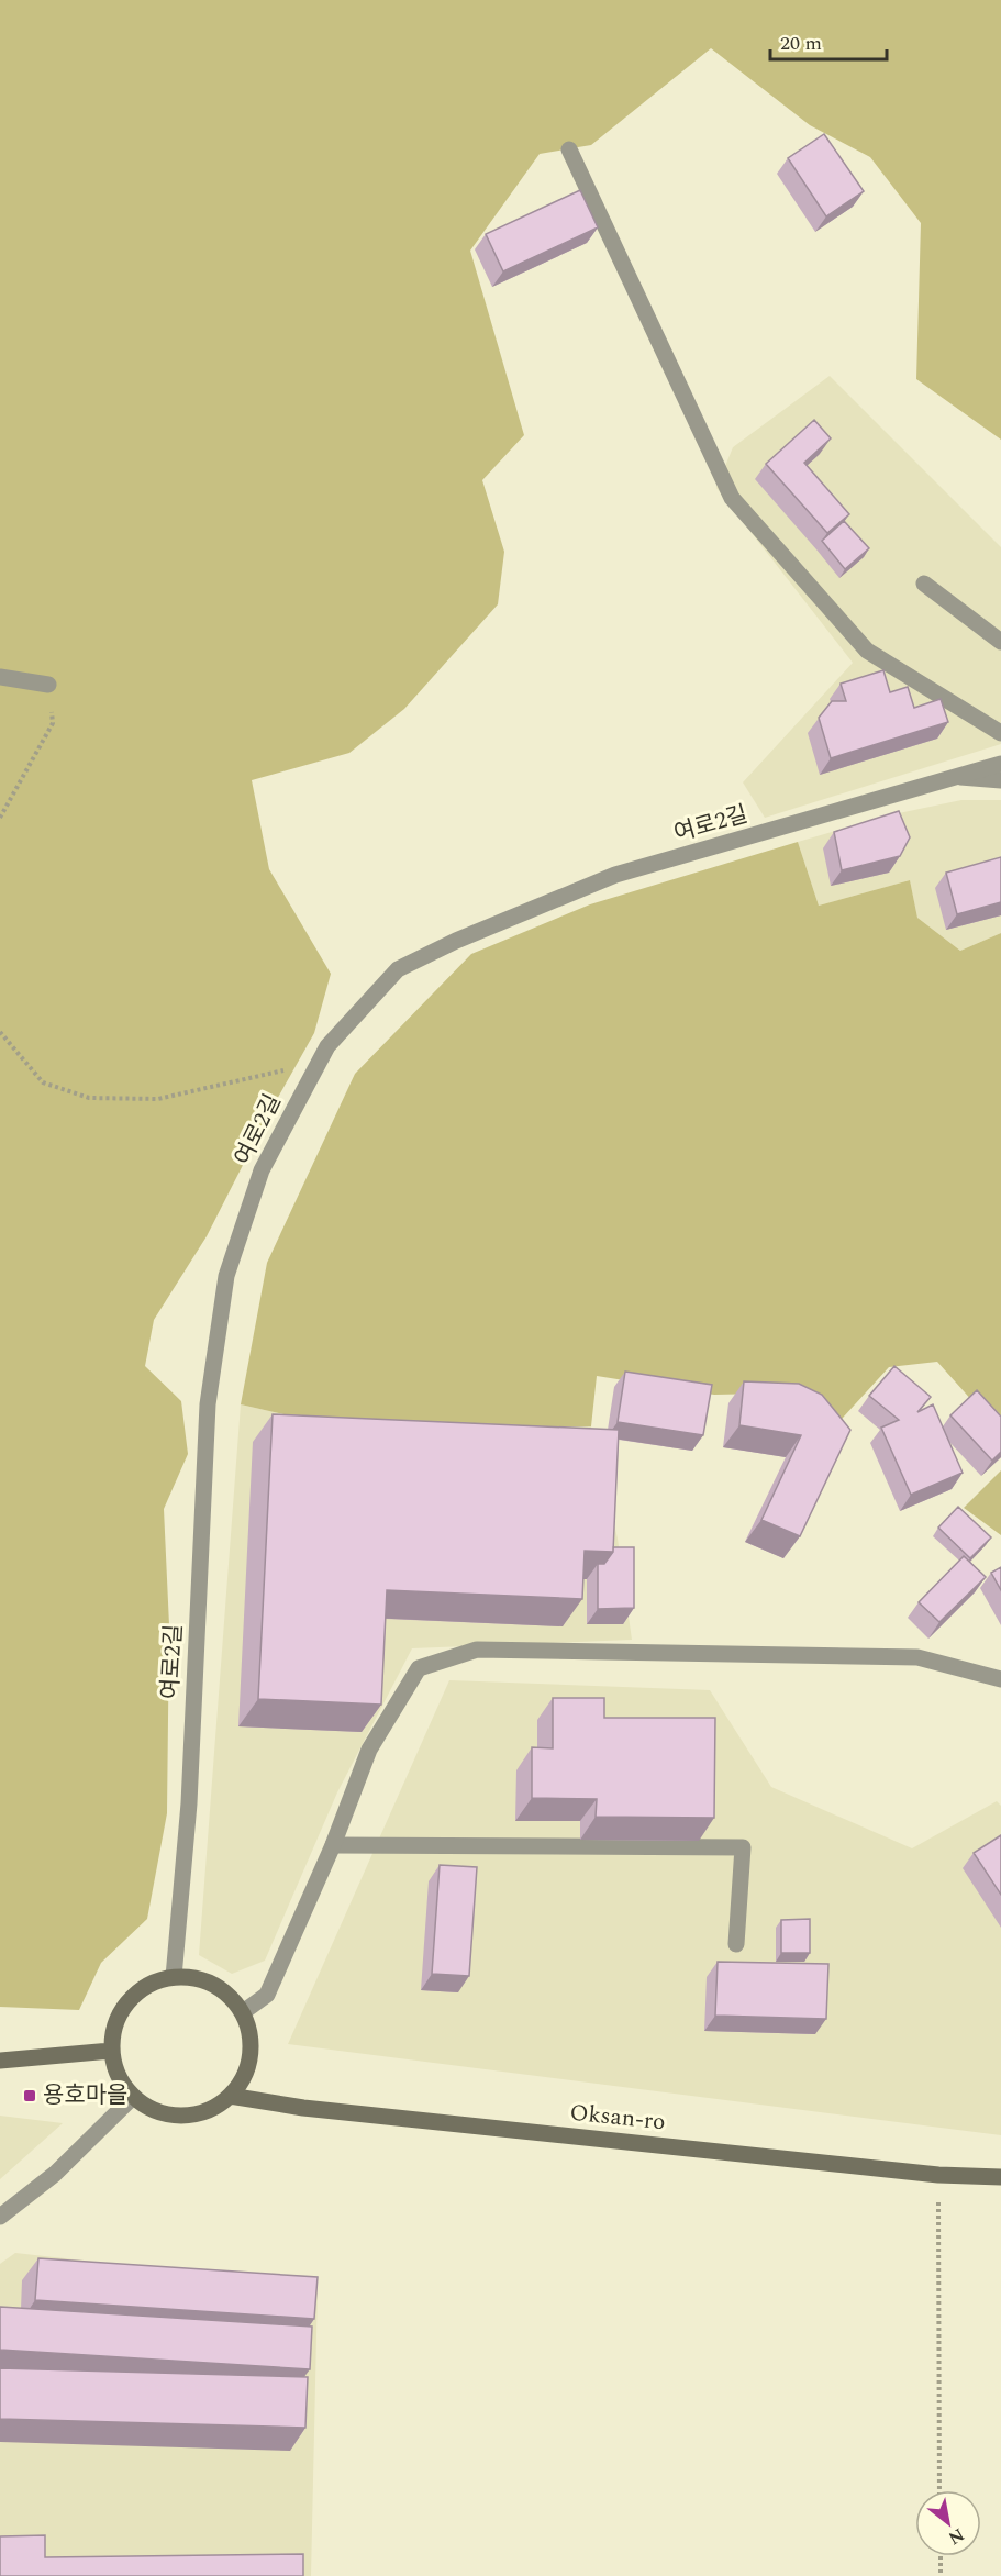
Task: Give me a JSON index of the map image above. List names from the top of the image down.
{
  "streets": {
    "main road": ["Oksan-ro"],
    "street": ["여로2길"]
  },
  "crossings": [
    ["여로2길", "Oksan-ro"]
  ],
  "places": {
    "transit": ["용호마을"]
  },
  "scale_bar": "20 m",
  "north": "bottom right"
}
